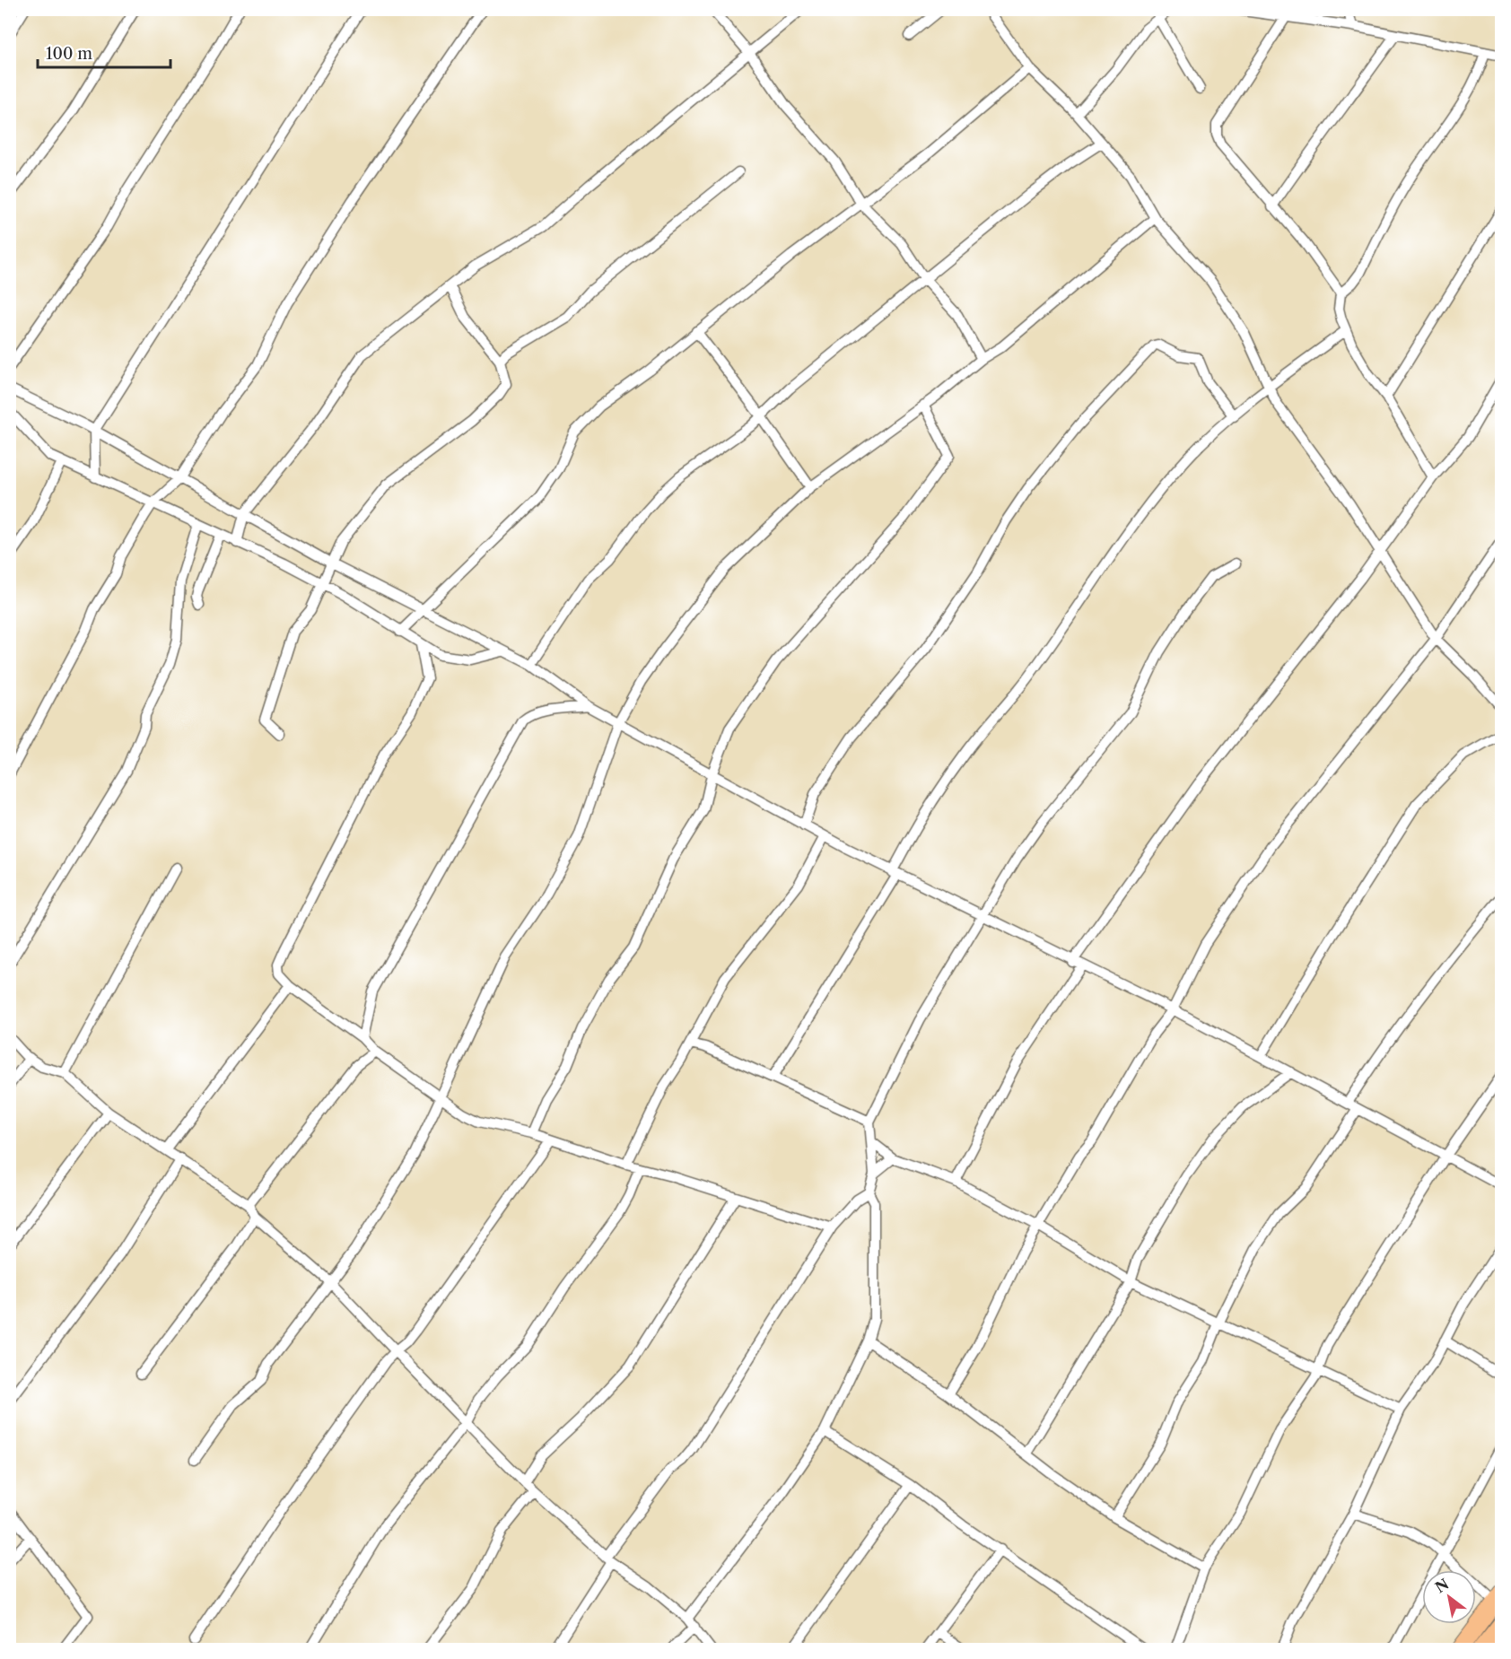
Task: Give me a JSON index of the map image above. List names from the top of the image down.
{
  "scale_bar": "100 m",
  "north": "top left"
}
